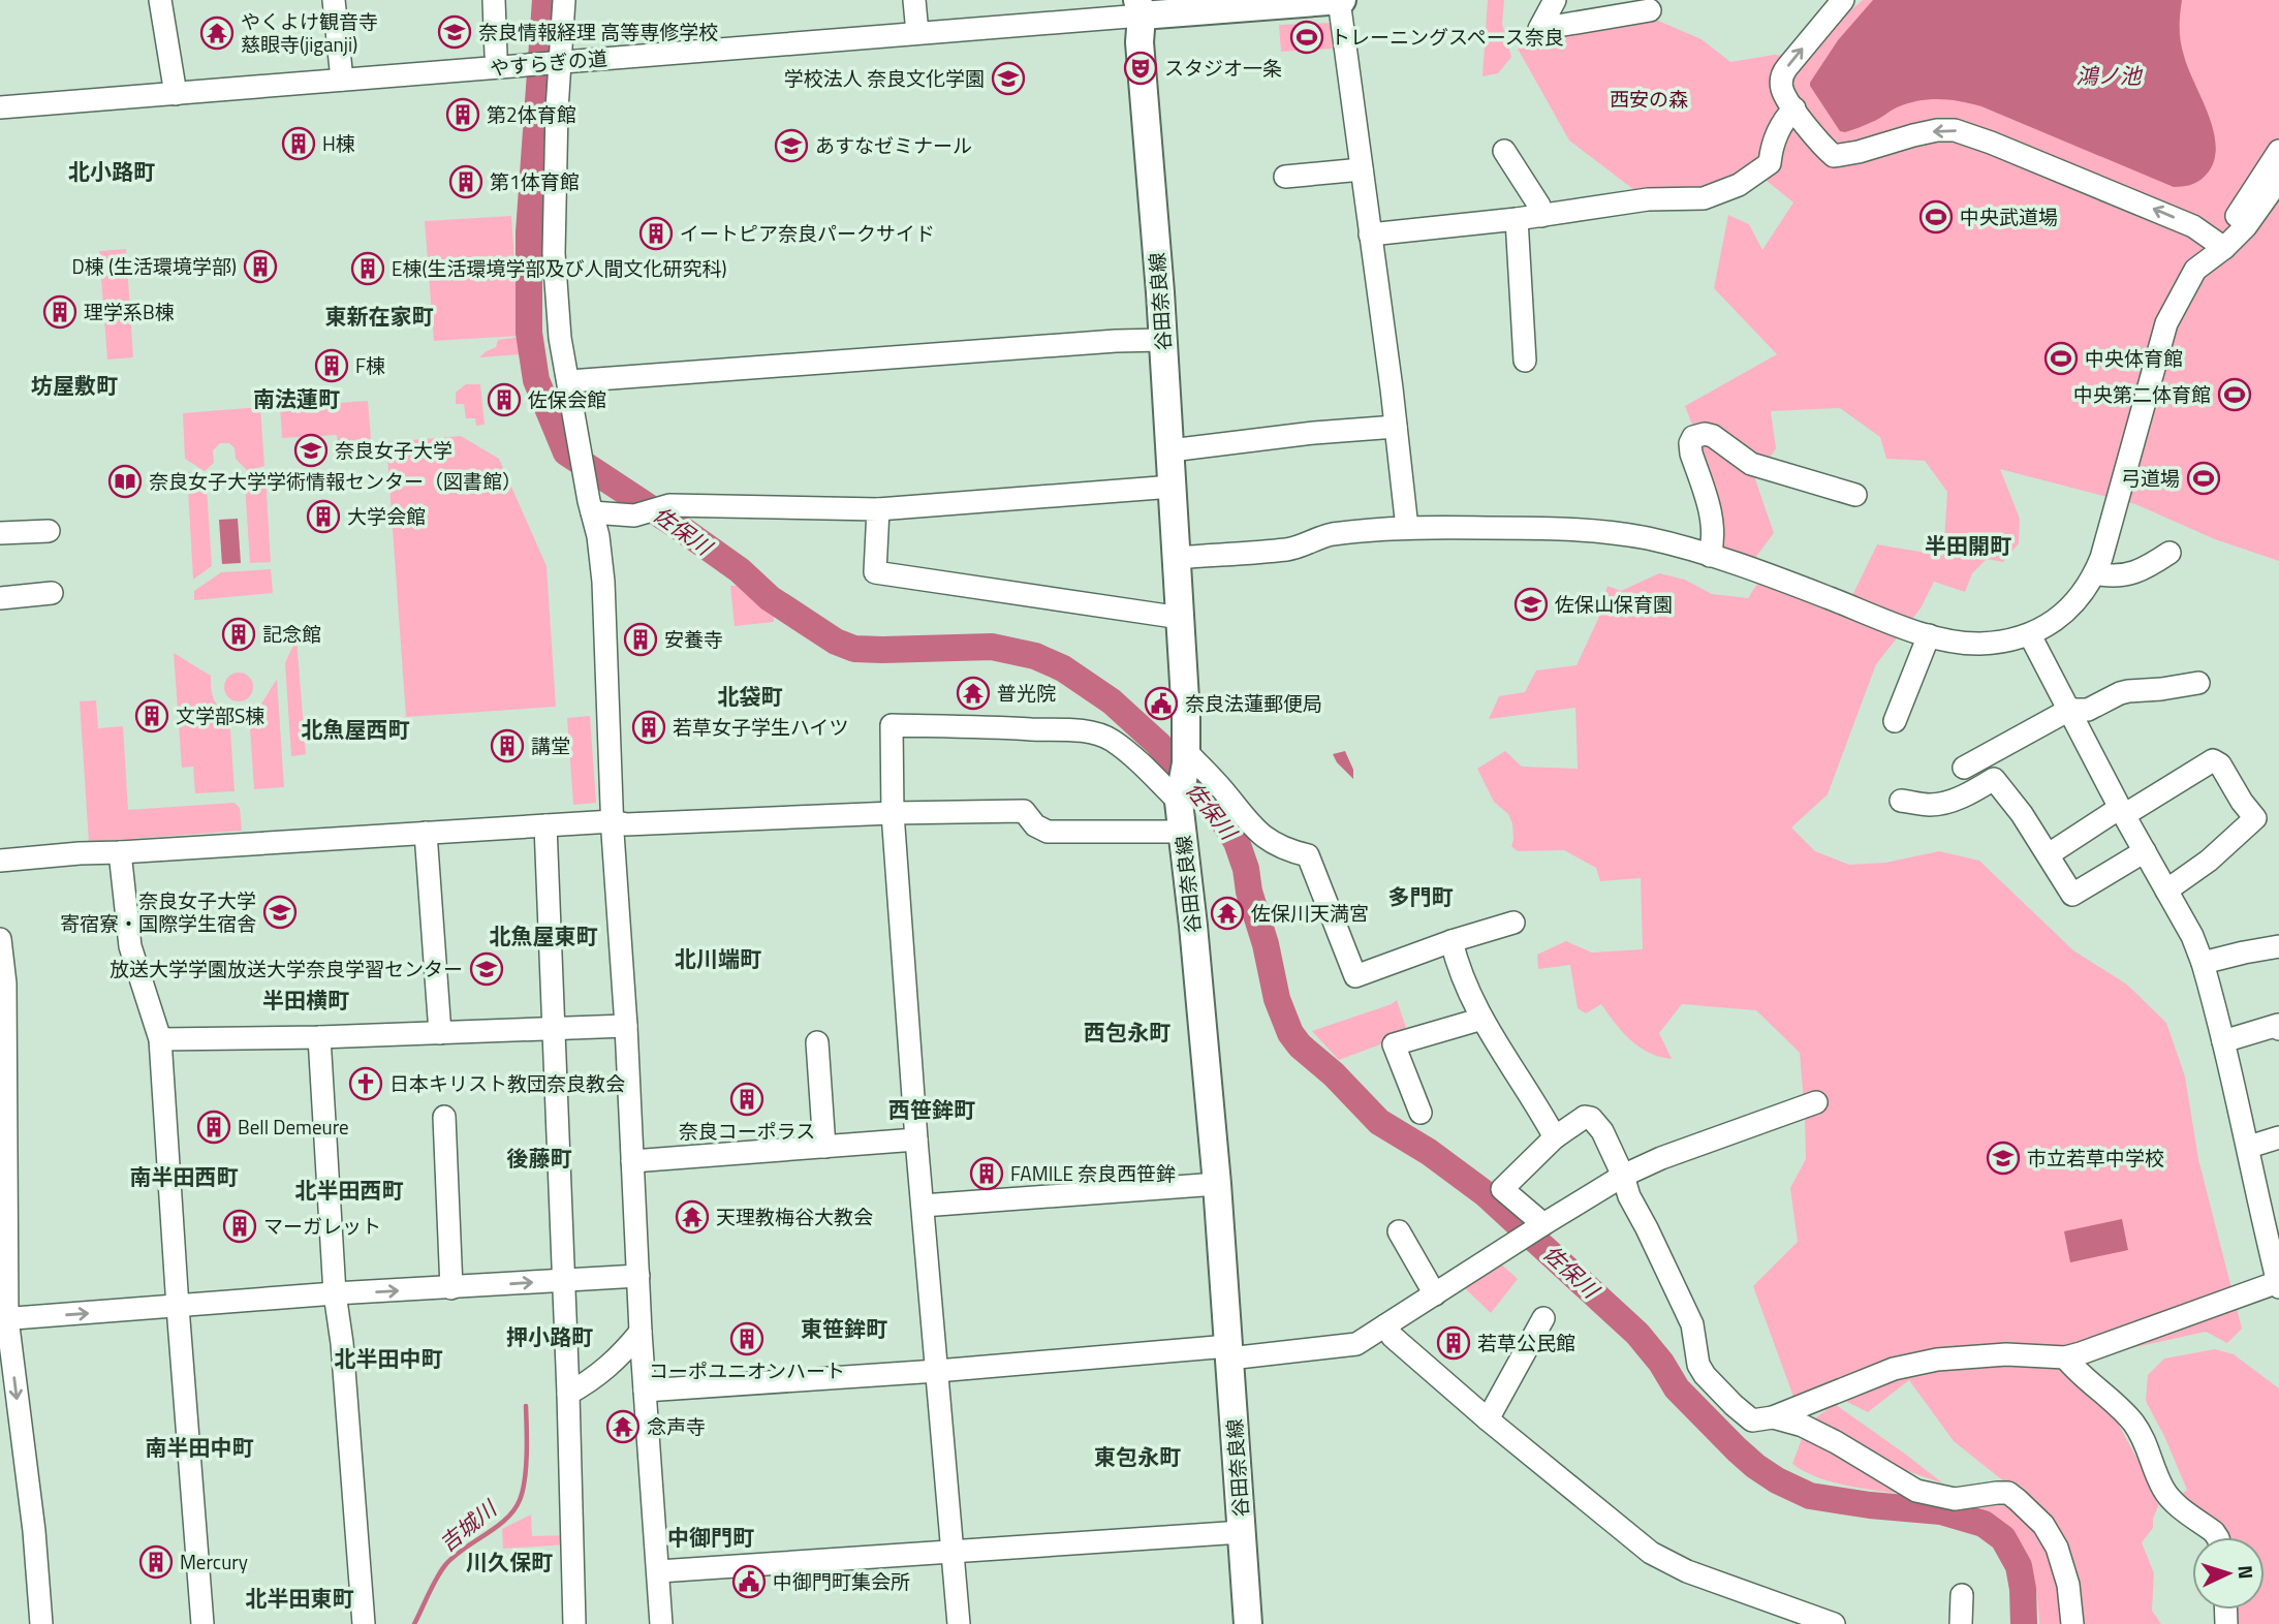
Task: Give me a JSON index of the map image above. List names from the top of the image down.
{
  "streets": {
    "main road": ["谷田奈良線"],
    "street": ["やすらぎの道"]
  },
  "crossings": [
    ["やすらぎの道", "谷田奈良線"]
  ],
  "districts": [
    "北小路町",
    "東新在家町",
    "坊屋敷町",
    "南法蓮町",
    "半田開町",
    "北袋町",
    "北魚屋西町",
    "多門町",
    "北魚屋東町",
    "北川端町",
    "半田横町",
    "西包永町",
    "西笹鉾町",
    "後藤町",
    "南半田西町",
    "北半田西町",
    "東笹鉾町",
    "押小路町",
    "北半田中町",
    "南半田中町",
    "東包永町",
    "中御門町",
    "川久保町",
    "北半田東町"
  ],
  "water": ["鴻ノ池", "佐保川", "吉城川"],
  "parks": ["西安の森"],
  "places": {
    "school or university": [
      "奈良情報経理 高等専修学校",
      "学校法人 奈良文化学園",
      "あすなゼミナール",
      "奈良女子大学",
      "佐保山保育園",
      "奈良女子大学 寄宿寮・国際学生宿舎",
      "放送大学学園放送大学奈良学習センター",
      "市立若草中学校"
    ],
    "temple": [
      "やくよけ観音寺 慈眼寺(jiganji)",
      "普光院",
      "佐保川天満宮",
      "天理教梅谷大教会",
      "念声寺"
    ],
    "sports": [
      "トレーニングスペース奈良",
      "中央武道場",
      "中央体育館",
      "中央第二体育館",
      "弓道場"
    ],
    "theatre": ["スタジオ一条"],
    "building": [
      "第2体育館",
      "H棟",
      "第1体育館",
      "イートピア奈良パークサイド",
      "D棟 (生活環境学部)",
      "E棟(生活環境学部及び人間文化研究科)",
      "理学系B棟",
      "F棟",
      "佐保会館",
      "大学会館",
      "記念館",
      "安養寺",
      "文学部S棟",
      "若草女子学生ハイツ",
      "講堂",
      "奈良コーポラス",
      "Bell Demeure",
      "FAMILE 奈良西笹鉾",
      "マーガレット",
      "コーポユニオンハート",
      "若草公民館",
      "Mercury"
    ],
    "library": ["奈良女子大学学術情報センター（図書館）"],
    "public building": ["奈良法蓮郵便局", "中御門町集会所"],
    "church": ["日本キリスト教団奈良教会"]
  },
  "north": "right"
}
